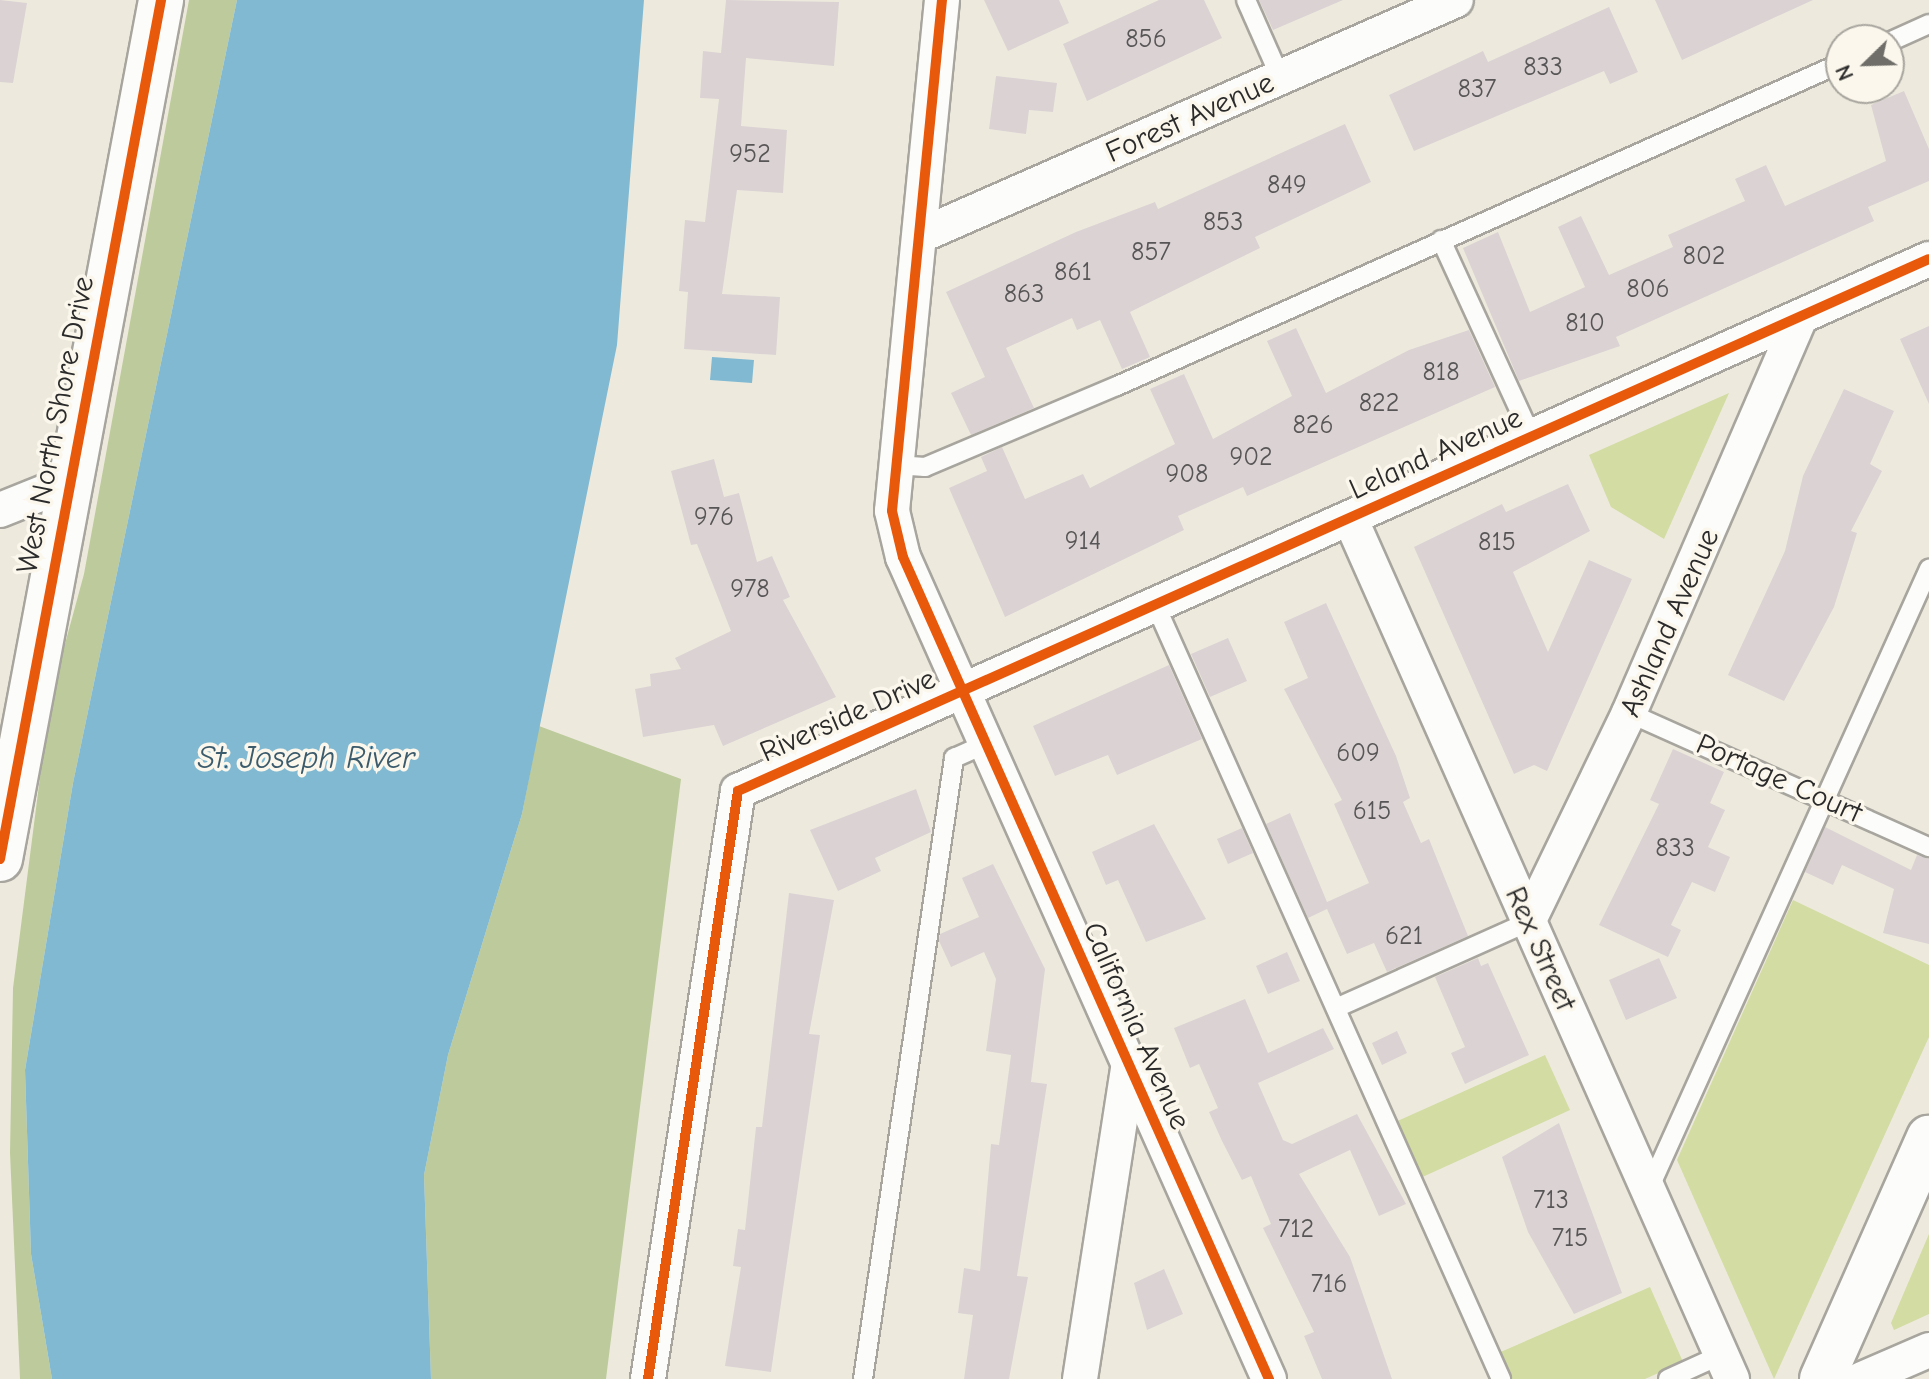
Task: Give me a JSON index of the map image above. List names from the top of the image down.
{
  "streets": {
    "street": [
      "Forest Avenue",
      "West North Shore Drive",
      "Leland Avenue",
      "Ashland Avenue",
      "Riverside Drive",
      "Rex Street",
      "California Avenue"
    ],
    "lane": ["Portage Court"]
  },
  "crossings": [
    ["Forest Avenue", "Riverside Drive"],
    ["Leland Avenue", "Ashland Avenue"],
    ["Leland Avenue", "Riverside Drive"],
    ["Leland Avenue", "Rex Street"],
    ["Leland Avenue", "California Avenue"],
    ["Ashland Avenue", "Portage Court"],
    ["Ashland Avenue", "Rex Street"],
    ["Riverside Drive", "California Avenue"]
  ],
  "water": ["St. Joseph River"],
  "house_numbers": [
    "856",
    "833",
    "837",
    "952",
    "849",
    "853",
    "857",
    "802",
    "861",
    "806",
    "863",
    "810",
    "818",
    "822",
    "826",
    "902",
    "908",
    "976",
    "914",
    "815",
    "978",
    "609",
    "615",
    "833",
    "621",
    "713",
    "712",
    "715",
    "716"
  ],
  "north": "bottom left"
}
